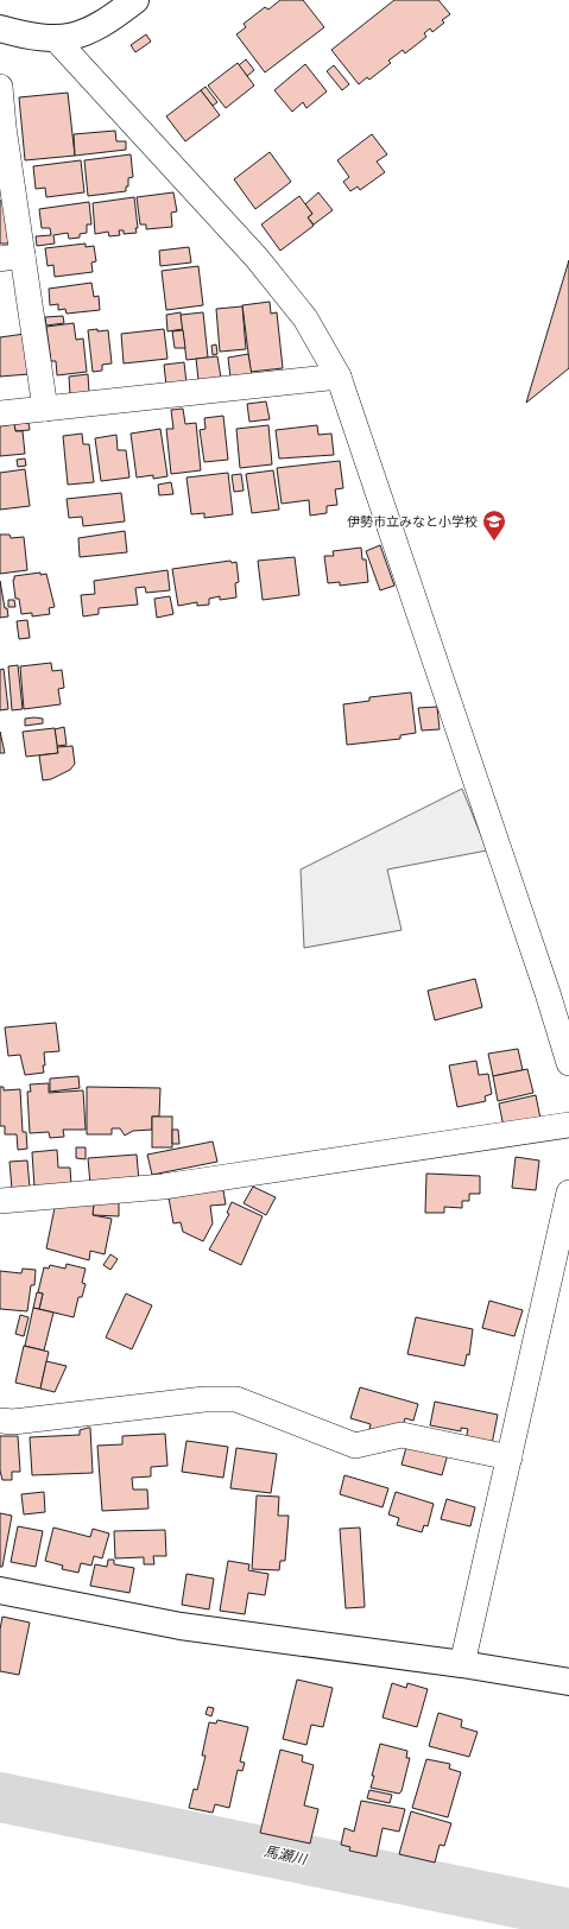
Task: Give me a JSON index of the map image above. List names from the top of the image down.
{
  "water": ["馬瀬川"],
  "places": {
    "school or university": ["伊勢市立みなと小学校"]
  }
}
